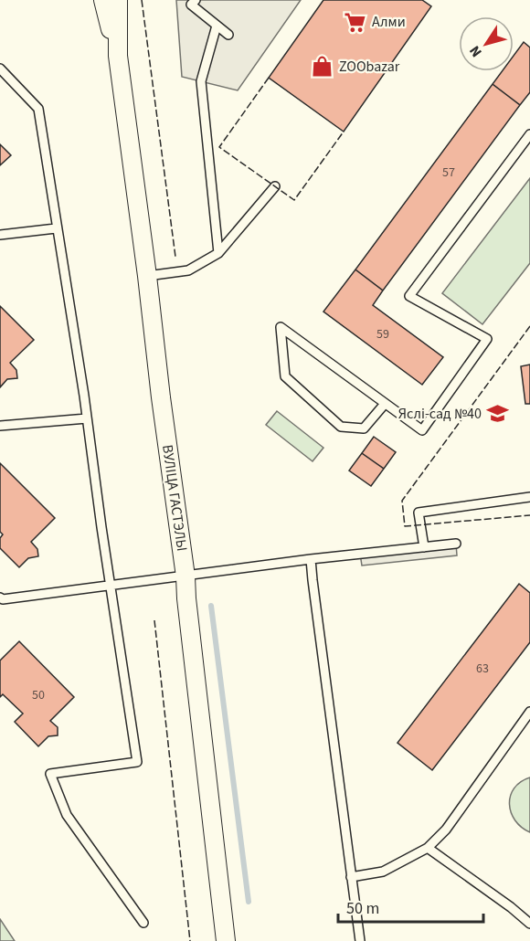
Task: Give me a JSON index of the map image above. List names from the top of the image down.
{
  "streets": {
    "street": ["ВУЛІЦА ГАСТЭЛЫ"]
  },
  "places": {
    "supermarket": ["Алми"],
    "shop": ["ZOObazar"],
    "school or university": ["Яслі-сад №40"]
  },
  "house_numbers": [
    "57",
    "59",
    "63",
    "50"
  ],
  "scale_bar": "50 m",
  "north": "bottom left"
}
